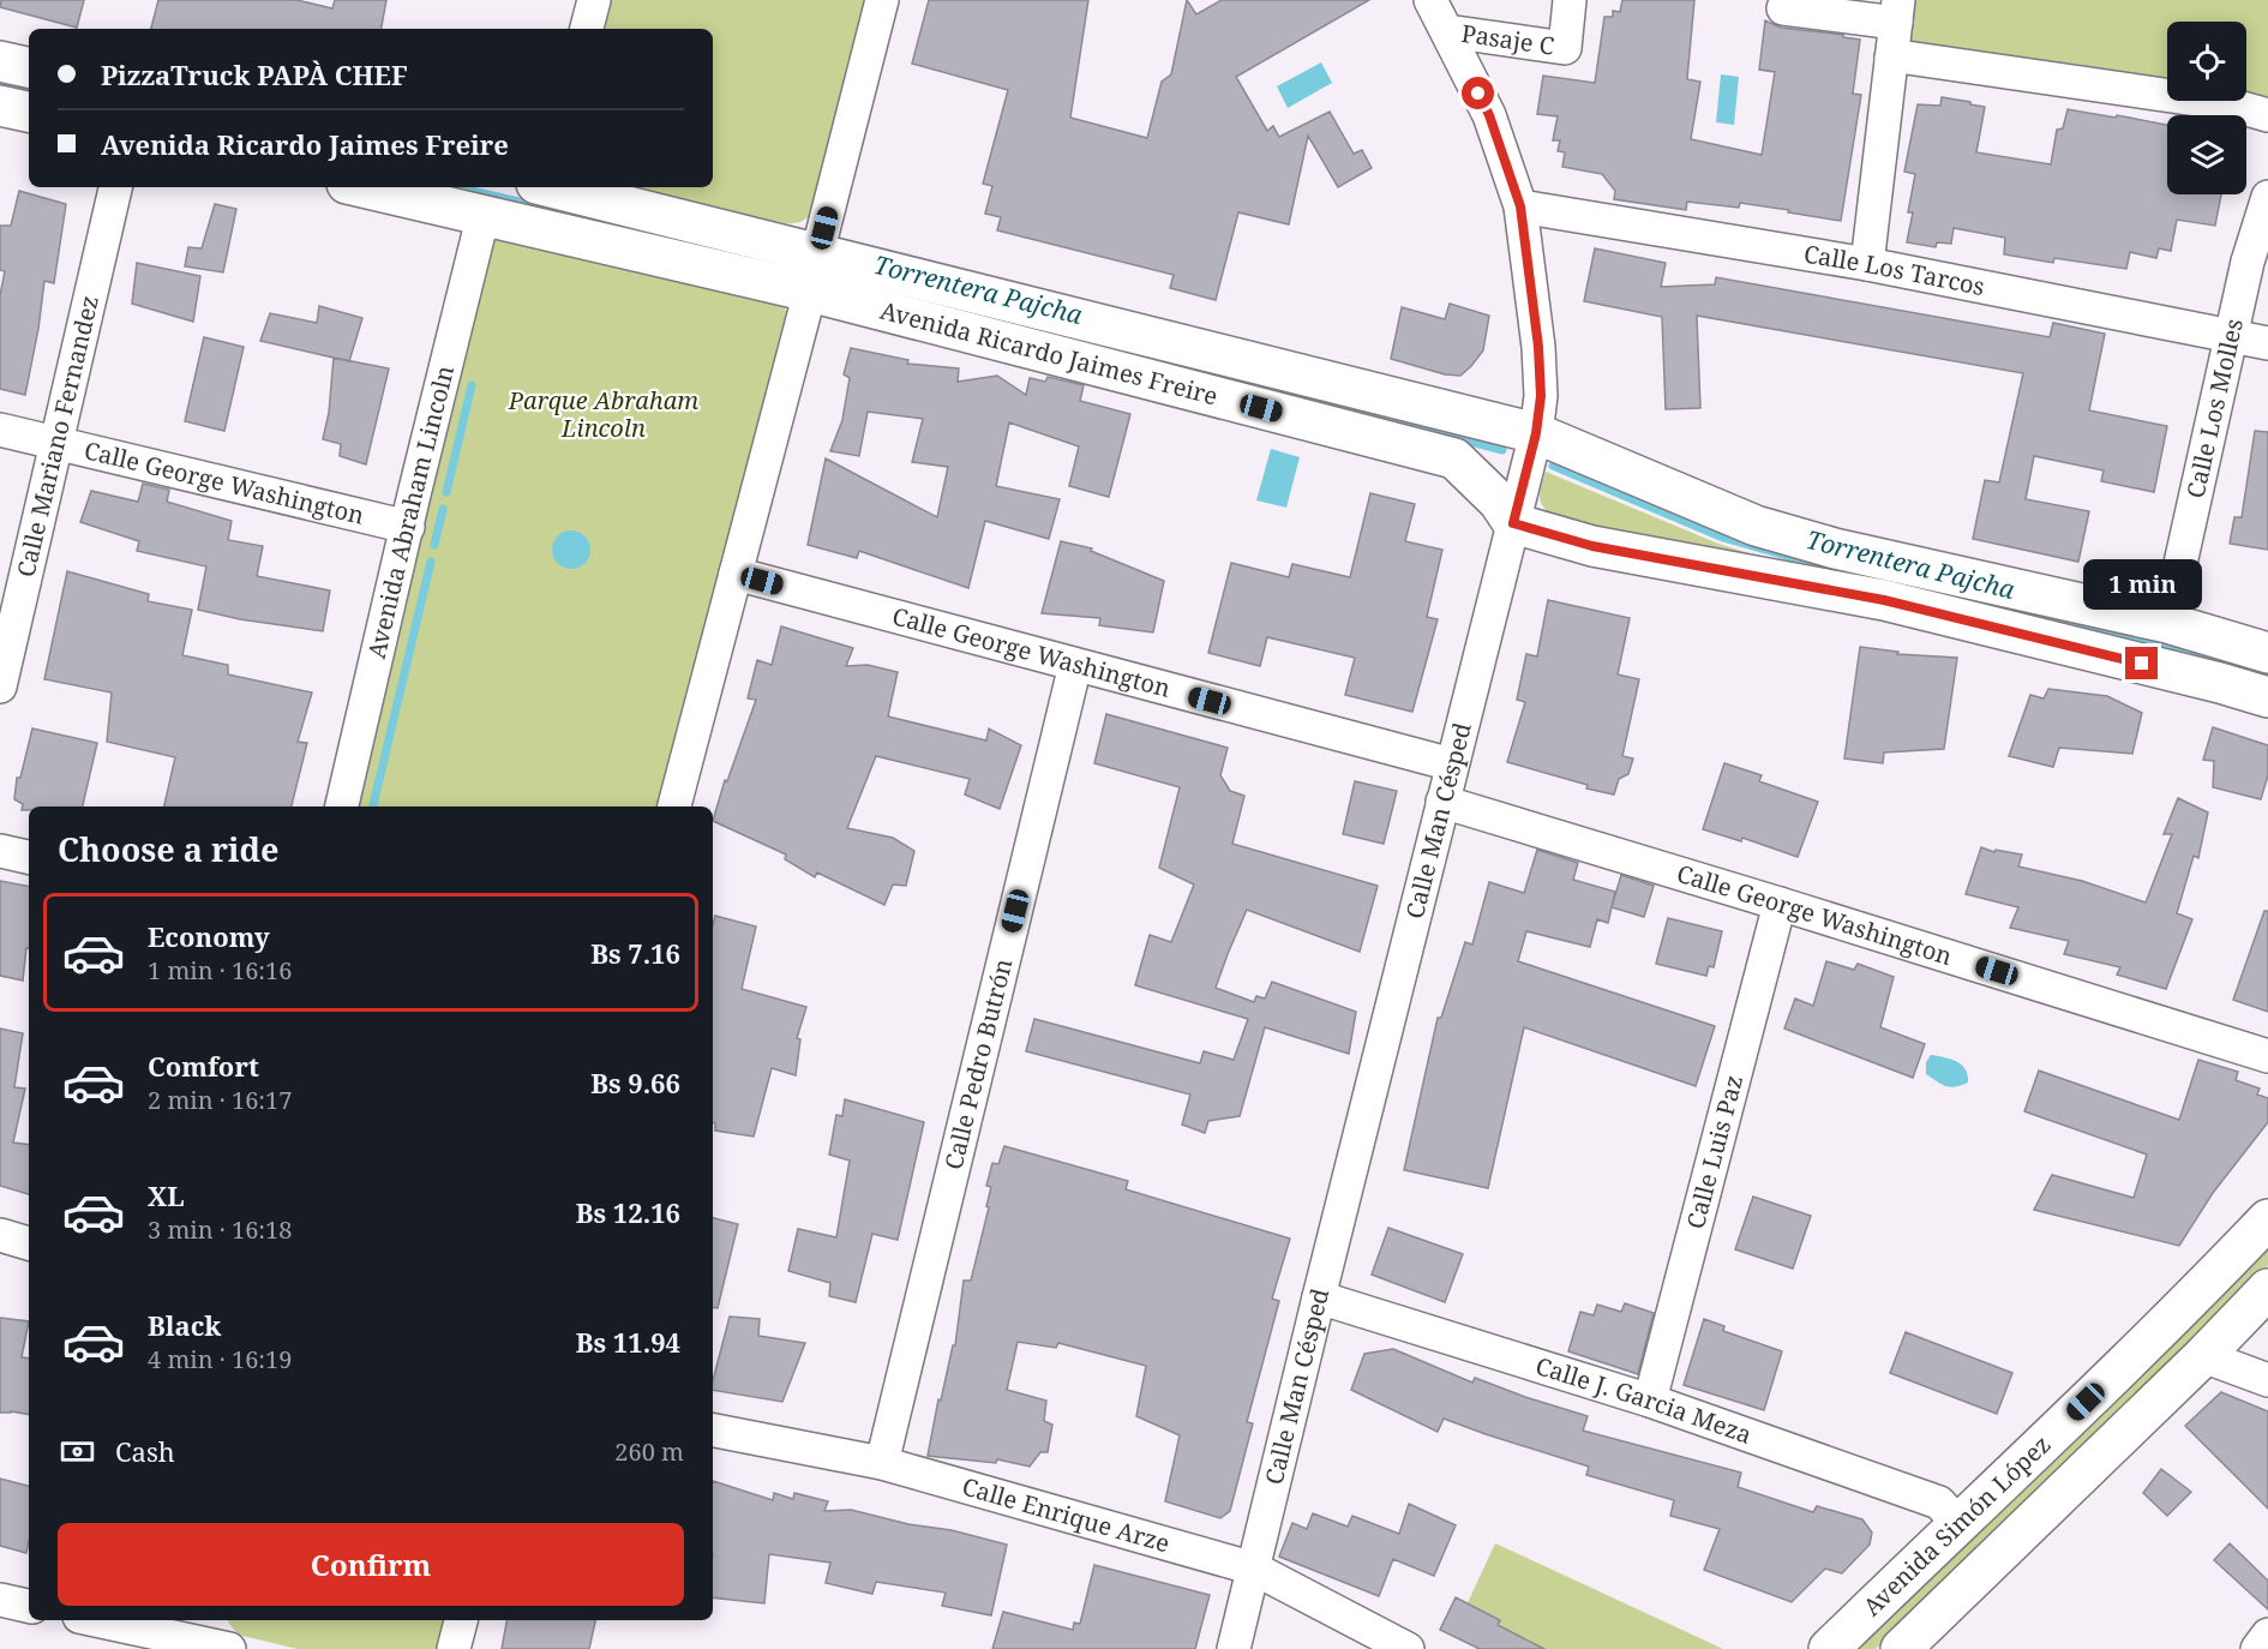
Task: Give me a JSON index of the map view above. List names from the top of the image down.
{
  "streets": {
    "main road": ["Avenida Ricardo Jaimes Freire", "Avenida Simón López"],
    "street": [
      "Pasaje C",
      "Calle Los Tarcos",
      "Calle Los Molles",
      "Calle Mariano Fernandez",
      "Calle George Washington",
      "Avenida Abraham Lincoln",
      "Calle Man Césped",
      "Calle Pedro Butrón",
      "Calle Luis Paz",
      "Calle J. Garcia Meza",
      "Calle Enrique Arze"
    ]
  },
  "crossings": [
    ["Pasaje C", "Calle Man Césped"],
    ["Calle Los Tarcos", "Calle Los Molles"],
    ["Calle Los Tarcos", "Calle Man Césped"],
    ["Avenida Ricardo Jaimes Freire", "Calle Los Molles"],
    ["Avenida Ricardo Jaimes Freire", "Avenida Abraham Lincoln"],
    ["Avenida Ricardo Jaimes Freire", "Calle Man Césped"],
    ["Calle Mariano Fernandez", "Calle George Washington"],
    ["Calle George Washington", "Avenida Abraham Lincoln"],
    ["Calle George Washington", "Calle Man Césped"],
    ["Calle George Washington", "Calle Pedro Butrón"],
    ["Calle George Washington", "Calle Luis Paz"],
    ["Calle Man Césped", "Calle J. Garcia Meza"],
    ["Calle Man Césped", "Calle Enrique Arze"],
    ["Calle Pedro Butrón", "Calle Enrique Arze"],
    ["Calle Luis Paz", "Calle J. Garcia Meza"],
    ["Calle J. Garcia Meza", "Avenida Simón López"]
  ],
  "water": ["Torrentera Pajcha"],
  "parks": ["Parque Abraham Lincoln"],
  "page": {
    "banner": ["PizzaTruck PAPÀ CHEF", "Avenida Ricardo Jaimes Freire"],
    "bubble": "1 min",
    "heading": "Choose a ride",
    "list": [
      {
        "name": "Economy",
        "note": "1 min · 16:16",
        "value": "Bs 7.16"
      },
      {
        "name": "Comfort",
        "note": "2 min · 16:17",
        "value": "Bs 9.66"
      },
      {
        "name": "XL",
        "note": "3 min · 16:18",
        "value": "Bs 12.16"
      },
      {
        "name": "Black",
        "note": "4 min · 16:19",
        "value": "Bs 11.94"
      }
    ],
    "pay": ["Cash", "260 m"],
    "buttons": "Confirm"
  }
}
